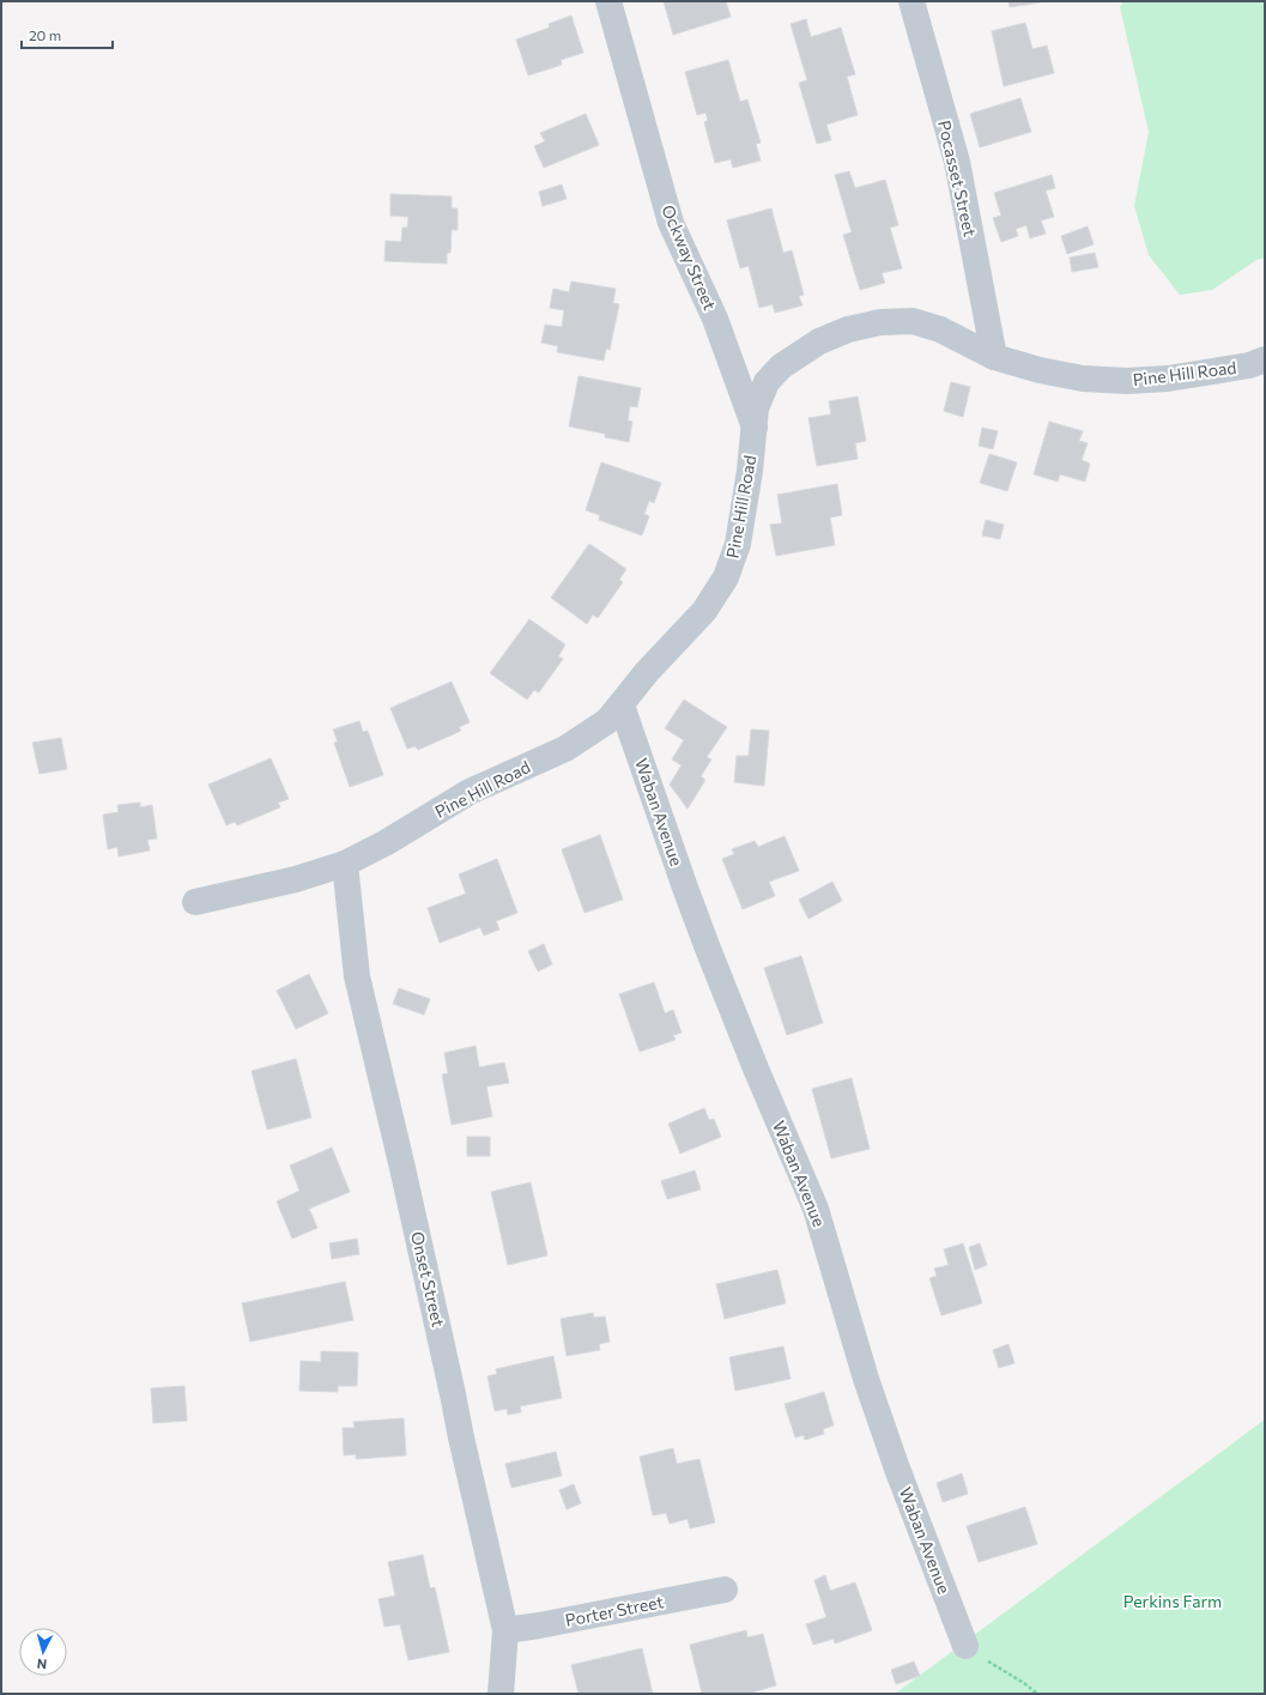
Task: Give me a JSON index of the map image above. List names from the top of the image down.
{
  "streets": {
    "street": [
      "Pocasset Street",
      "Ockway Street",
      "Pine Hill Road",
      "Waban Avenue",
      "Onset Street",
      "Porter Street"
    ]
  },
  "crossings": [
    ["Pocasset Street", "Pine Hill Road"],
    ["Ockway Street", "Pine Hill Road"],
    ["Pine Hill Road", "Waban Avenue"],
    ["Pine Hill Road", "Onset Street"],
    ["Onset Street", "Porter Street"]
  ],
  "parks": ["Perkins Farm"],
  "scale_bar": "20 m",
  "north": "bottom"
}
